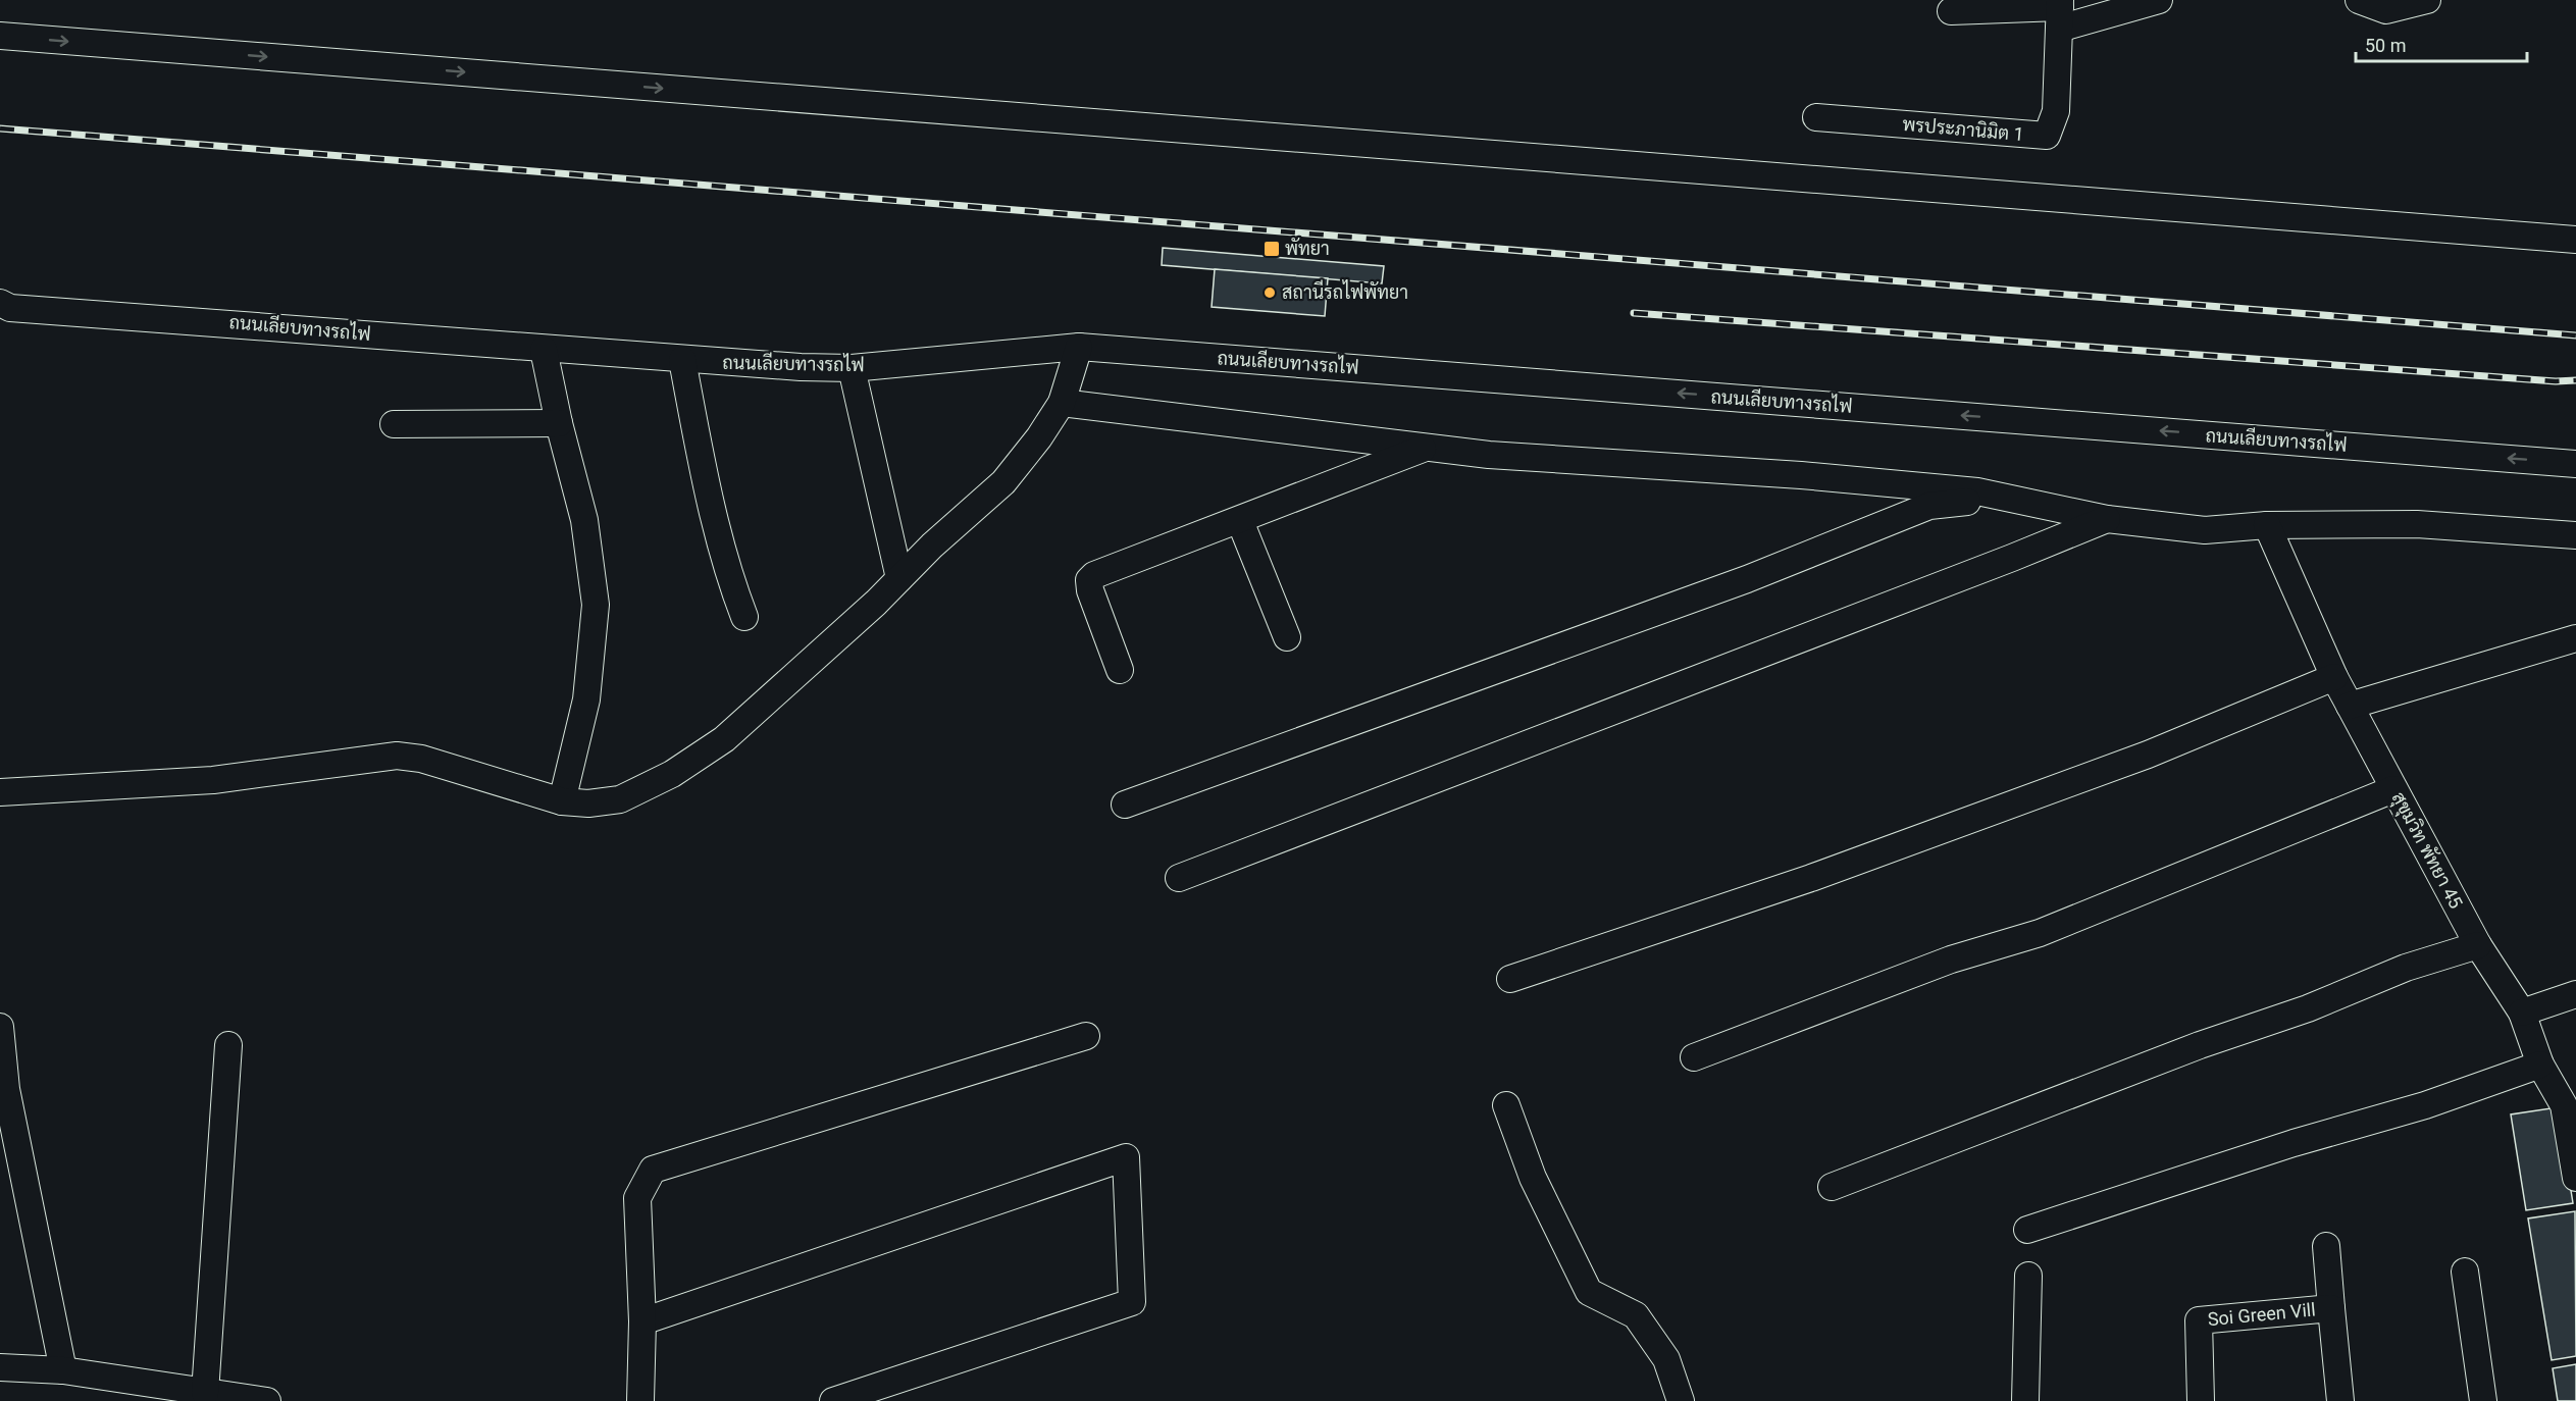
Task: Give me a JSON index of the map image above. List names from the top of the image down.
{
  "streets": {
    "street": [
      "พรประภานิมิต 1",
      "ถนนเลียบทางรถไฟ",
      "สุขุมวิท พัทยา 45",
      "Soi Green Vill"
    ]
  },
  "places": {
    "transit": ["พัทยา"],
    "other": ["สถานีรถไฟพัทยา"]
  },
  "scale_bar": "50 m"
}
